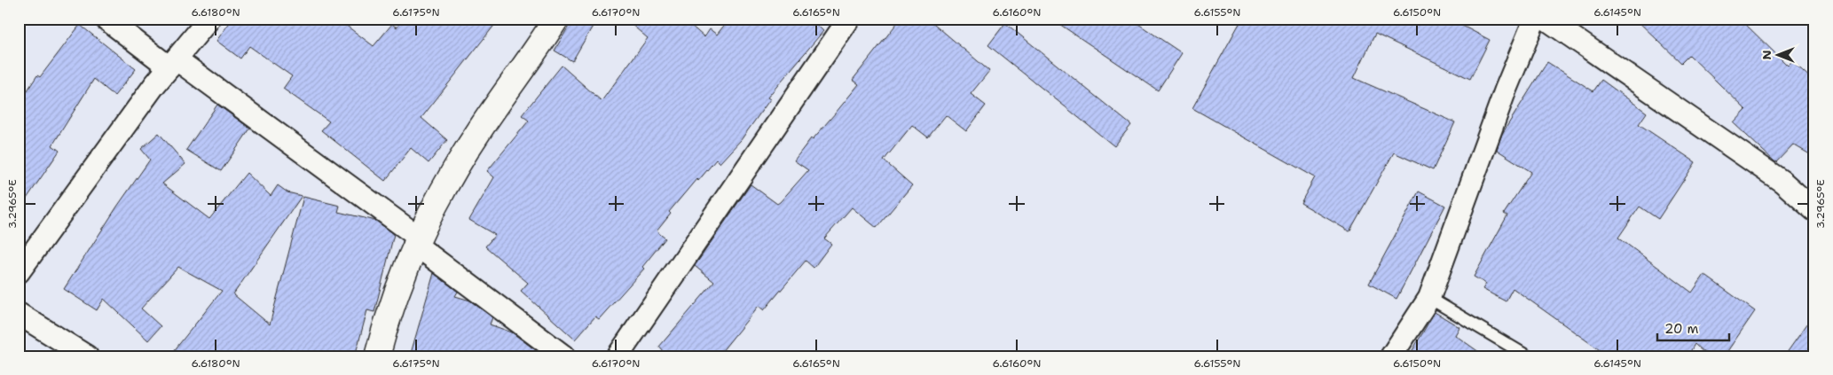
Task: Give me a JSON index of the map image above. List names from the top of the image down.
{
  "scale_bar": "20 m",
  "north": "left",
  "coordinates": [
    "6.6180°N",
    "6.6175°N",
    "6.6170°N",
    "6.6165°N",
    "6.6160°N",
    "6.6155°N",
    "6.6150°N",
    "6.6145°N",
    "3.2965°E"
  ]
}
